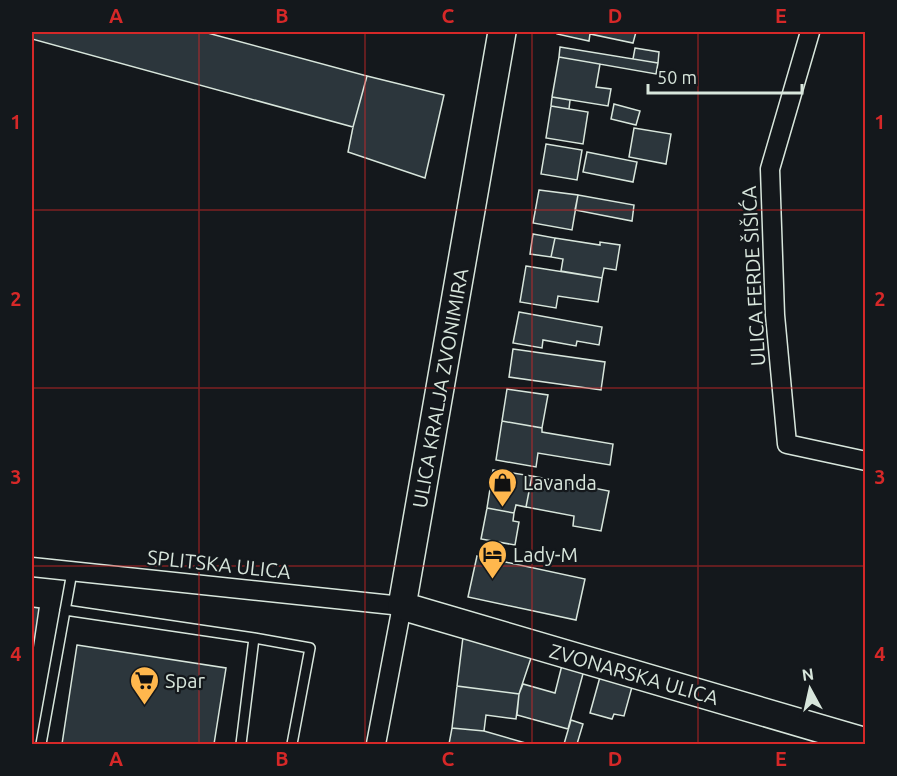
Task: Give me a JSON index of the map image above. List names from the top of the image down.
{
  "streets": {
    "main road": ["ULICA KRALJA ZVONIMIRA", "ZVONARSKA ULICA"],
    "street": ["ULICA FERDE ŠIŠIĆA", "SPLITSKA ULICA"]
  },
  "crossings": [
    ["ULICA KRALJA ZVONIMIRA", "SPLITSKA ULICA"],
    ["ULICA KRALJA ZVONIMIRA", "ZVONARSKA ULICA"],
    ["SPLITSKA ULICA", "ZVONARSKA ULICA"]
  ],
  "places": {
    "shop": ["Lavanda"],
    "hotel": ["Lady-M"],
    "supermarket": ["Spar"]
  },
  "scale_bar": "50 m",
  "north": "top",
  "grid": {
    "columns": [
      "A",
      "B",
      "C",
      "D",
      "E"
    ],
    "rows": [
      "1",
      "2",
      "3",
      "4"
    ]
  }
}
